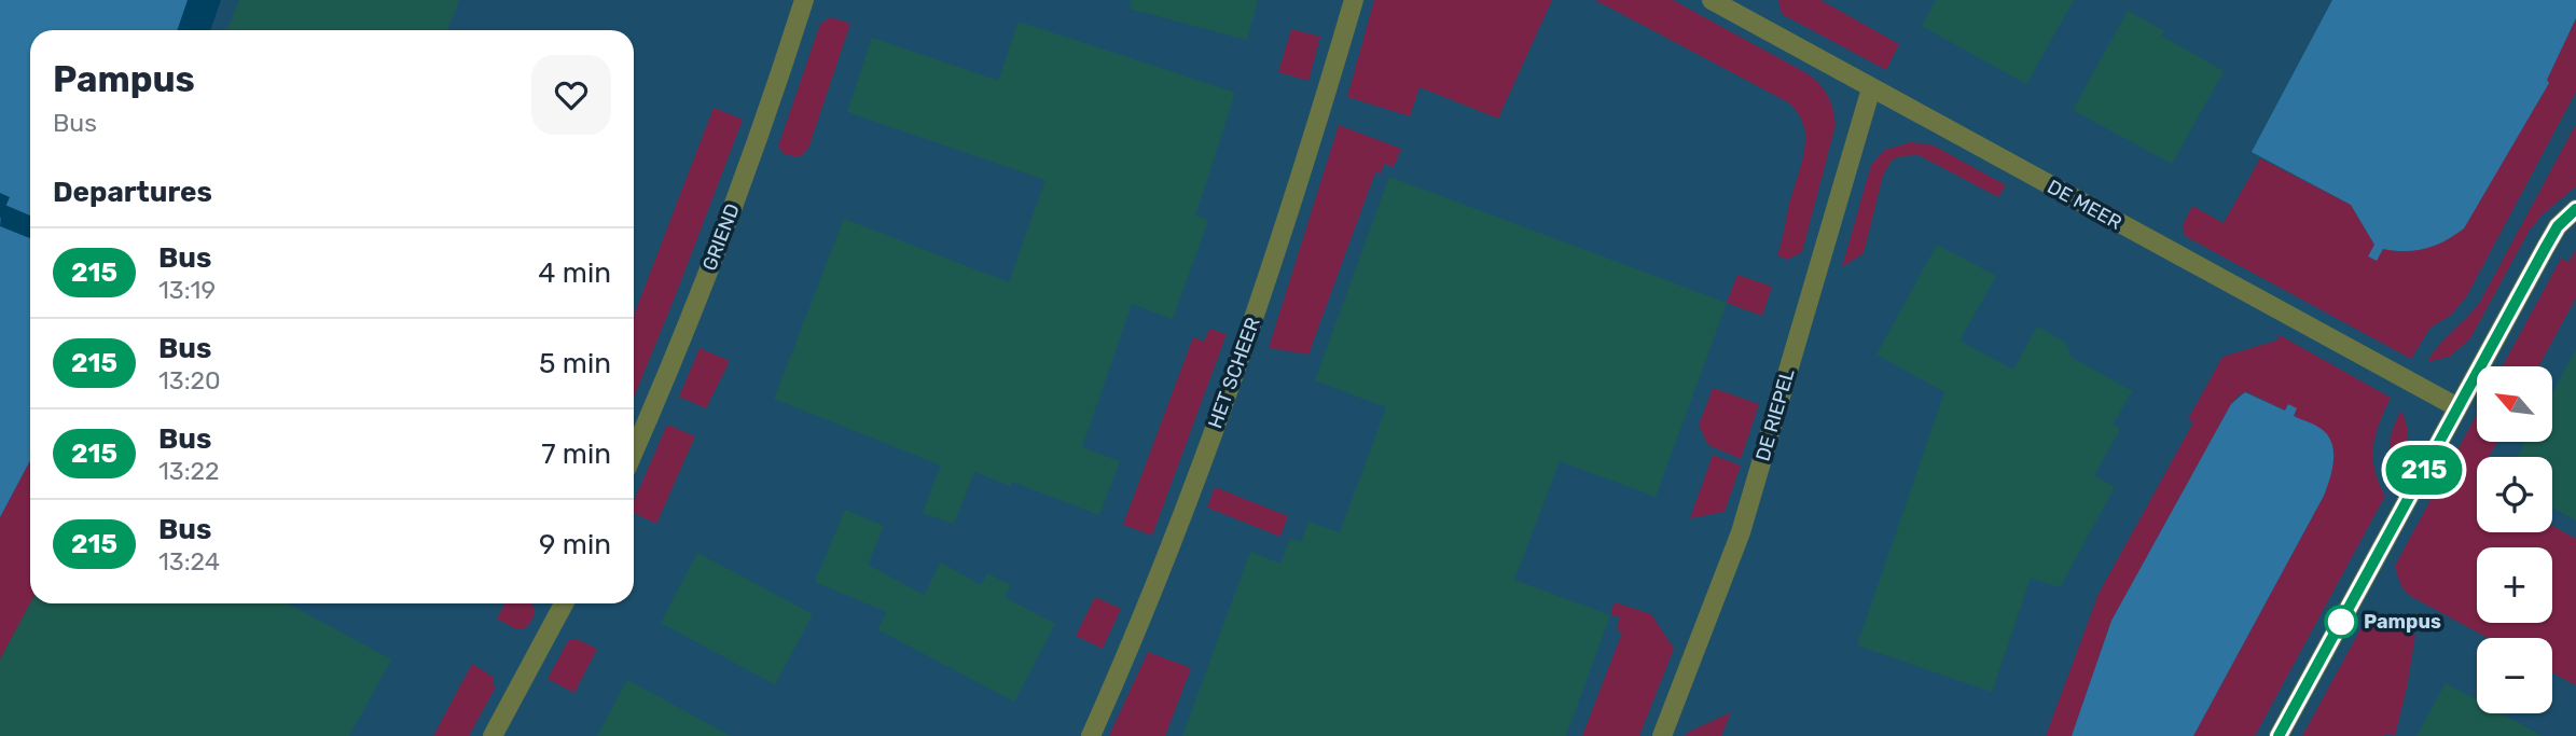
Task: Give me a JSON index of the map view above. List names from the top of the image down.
{
  "streets": {
    "street": [
      "DE MEER",
      "GRIEND",
      "HET SCHEER",
      "DE RIEPEL"
    ]
  },
  "crossings": [
    ["DE MEER", "DE RIEPEL"]
  ],
  "places": ["Pampus"],
  "lines": ["bus line 215"],
  "north": "top left",
  "page": {
    "on_map": "215",
    "heading": [
      ["Pampus", "Bus"],
      "Departures"
    ],
    "list": [
      {
        "mark": "215",
        "name": "Bus",
        "note": "13:19",
        "value": "4 min"
      },
      {
        "mark": "215",
        "name": "Bus",
        "note": "13:20",
        "value": "5 min"
      },
      {
        "mark": "215",
        "name": "Bus",
        "note": "13:22",
        "value": "7 min"
      },
      {
        "mark": "215",
        "name": "Bus",
        "note": "13:24",
        "value": "9 min"
      }
    ],
    "map_buttons": ["+", "−"]
  }
}
